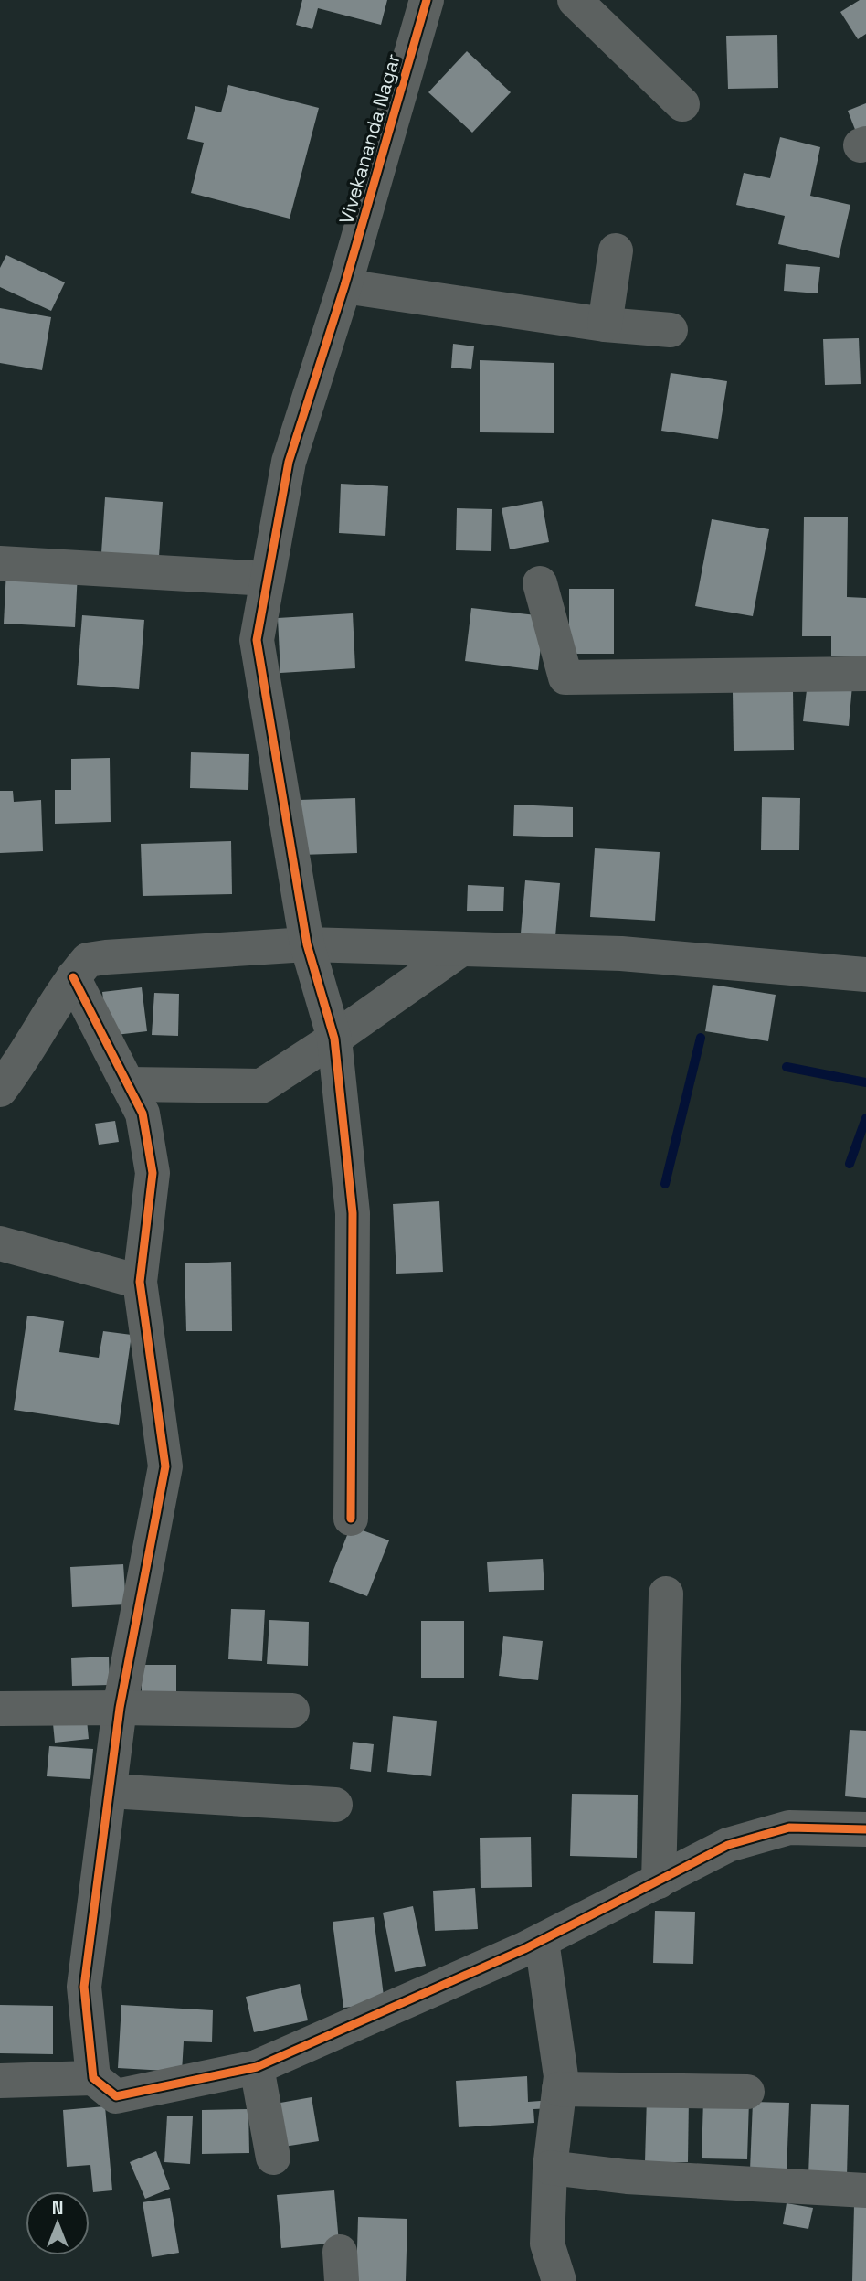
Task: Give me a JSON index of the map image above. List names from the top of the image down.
{
  "streets": {
    "street": ["Vivekananda Nagar"]
  },
  "north": "top"
}
